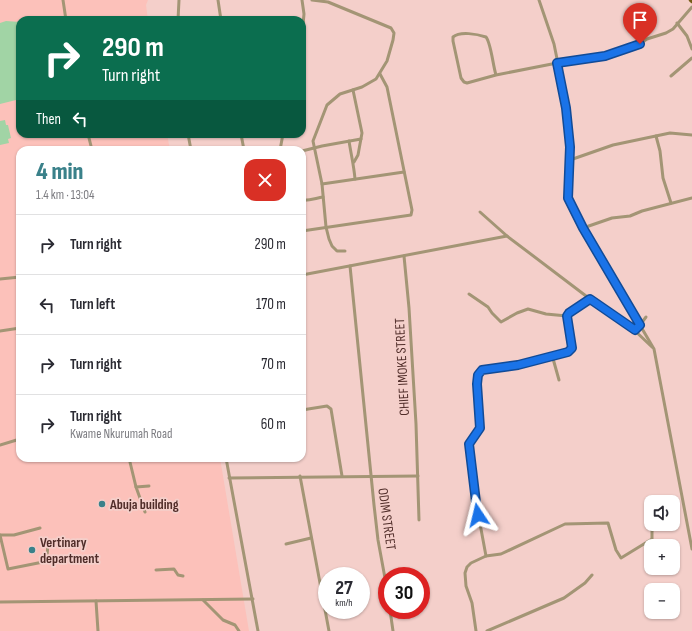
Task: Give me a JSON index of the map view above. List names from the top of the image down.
{
  "streets": {
    "street": ["CHIEF IMOKE STREET", "ODIM STREET"]
  },
  "places": ["Abuja building", "Vertinary department"],
  "page": {
    "turn": ["290 m", "Turn right"],
    "then": "Then",
    "heading": ["4 min", "1.4 km · 13:04"],
    "list": [
      {
        "name": "Turn right",
        "value": "290 m"
      },
      {
        "name": "Turn left",
        "value": "170 m"
      },
      {
        "name": "Turn right",
        "value": "70 m"
      },
      {
        "name": "Turn right",
        "note": "Kwame Nkurumah Road",
        "value": "60 m"
      }
    ],
    "map_buttons": ["+", "−"],
    "speed": "27 km/h",
    "limit": "30"
  }
}
